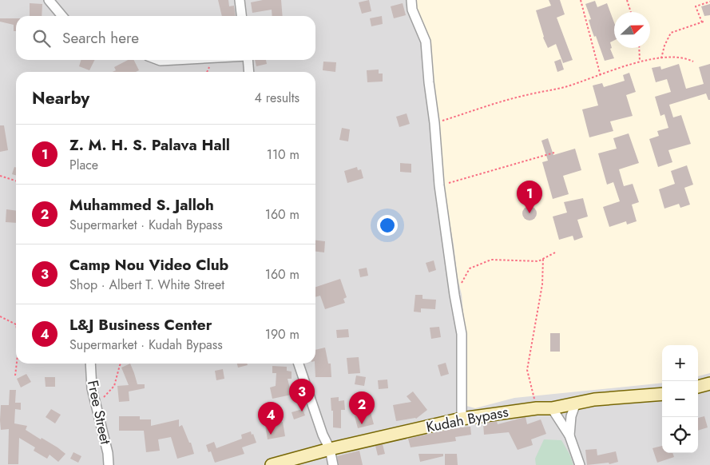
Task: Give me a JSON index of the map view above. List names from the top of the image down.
{
  "streets": {
    "street": ["Free Street", "Kudah Bypass"]
  },
  "north": "right",
  "page": {
    "search": "Search here",
    "heading": ["Nearby", "4 results"],
    "list": [
      {
        "mark": "1",
        "name": "Z. M. H. S. Palava Hall",
        "note": "Place",
        "value": "110 m"
      },
      {
        "mark": "2",
        "name": "Muhammed S. Jalloh",
        "note": "Supermarket · Kudah Bypass",
        "value": "160 m"
      },
      {
        "mark": "3",
        "name": "Camp Nou Video Club",
        "note": "Shop · Albert T. White Street",
        "value": "160 m"
      },
      {
        "mark": "4",
        "name": "L&J Business Center",
        "note": "Supermarket · Kudah Bypass",
        "value": "190 m"
      }
    ],
    "pins": [
      "1",
      "3",
      "2",
      "4"
    ],
    "map_buttons": ["+", "−"]
  }
}
